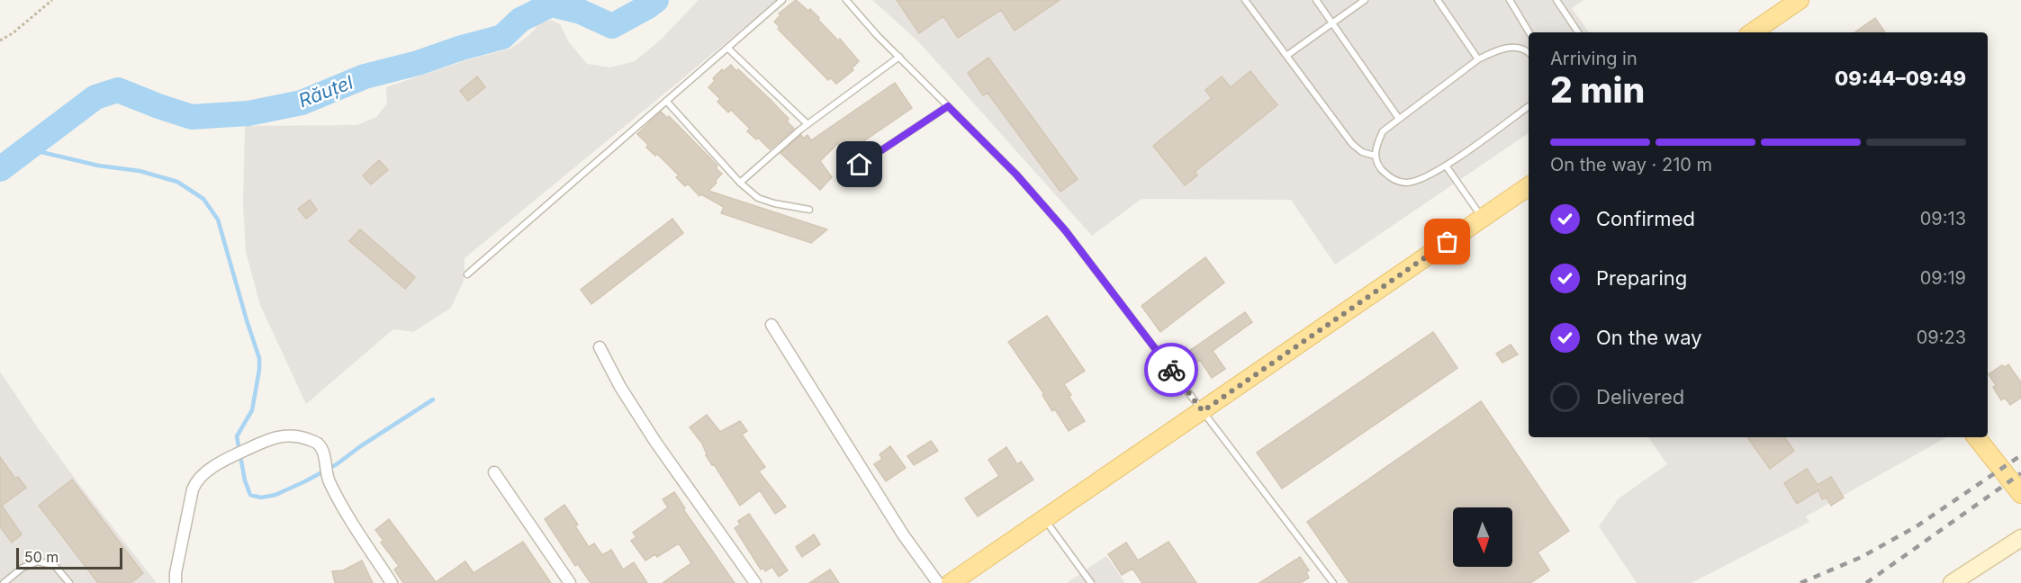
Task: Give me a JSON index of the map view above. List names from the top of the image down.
{
  "water": ["Răuțel"],
  "scale_bar": "50 m",
  "north": "bottom",
  "page": {
    "heading": ["2 min", "Arriving in", "09:44–09:49"],
    "bar": "On the way · 210 m",
    "list": [
      ["Confirmed", "09:13"],
      ["Preparing", "09:19"],
      ["On the way", "09:23"],
      "Delivered"
    ],
    "scale": "50 m"
  }
}
